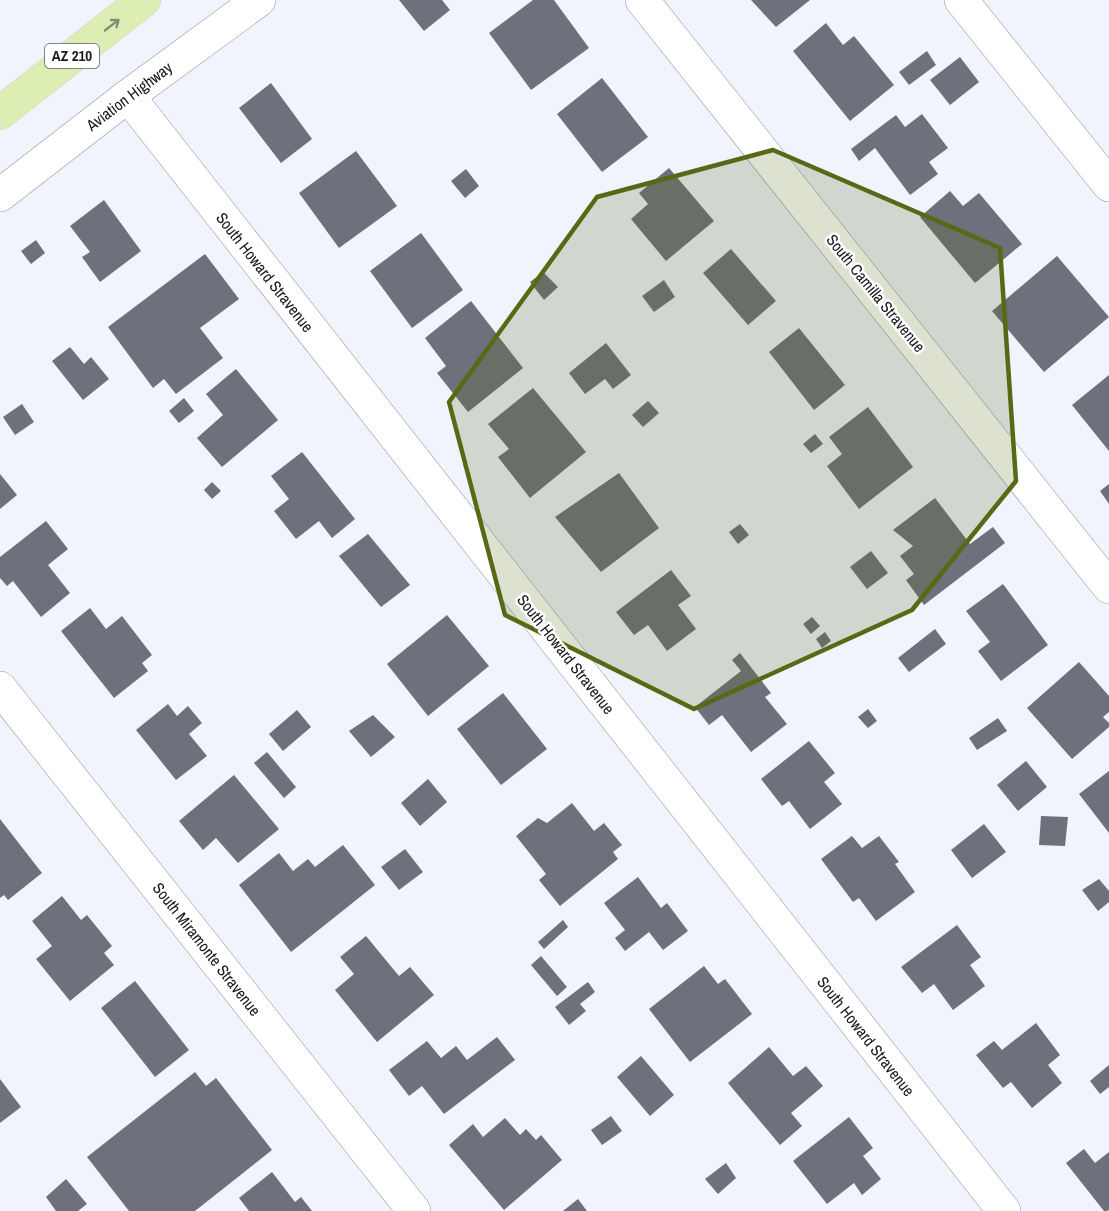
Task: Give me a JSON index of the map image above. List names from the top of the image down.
{
  "streets": {
    "main road": ["AZ 210"],
    "street": [
      "Aviation Highway",
      "South Howard Stravenue",
      "South Camilla Stravenue",
      "South Miramonte Stravenue"
    ]
  },
  "crossings": [
    ["Aviation Highway", "South Howard Stravenue"]
  ]
}
